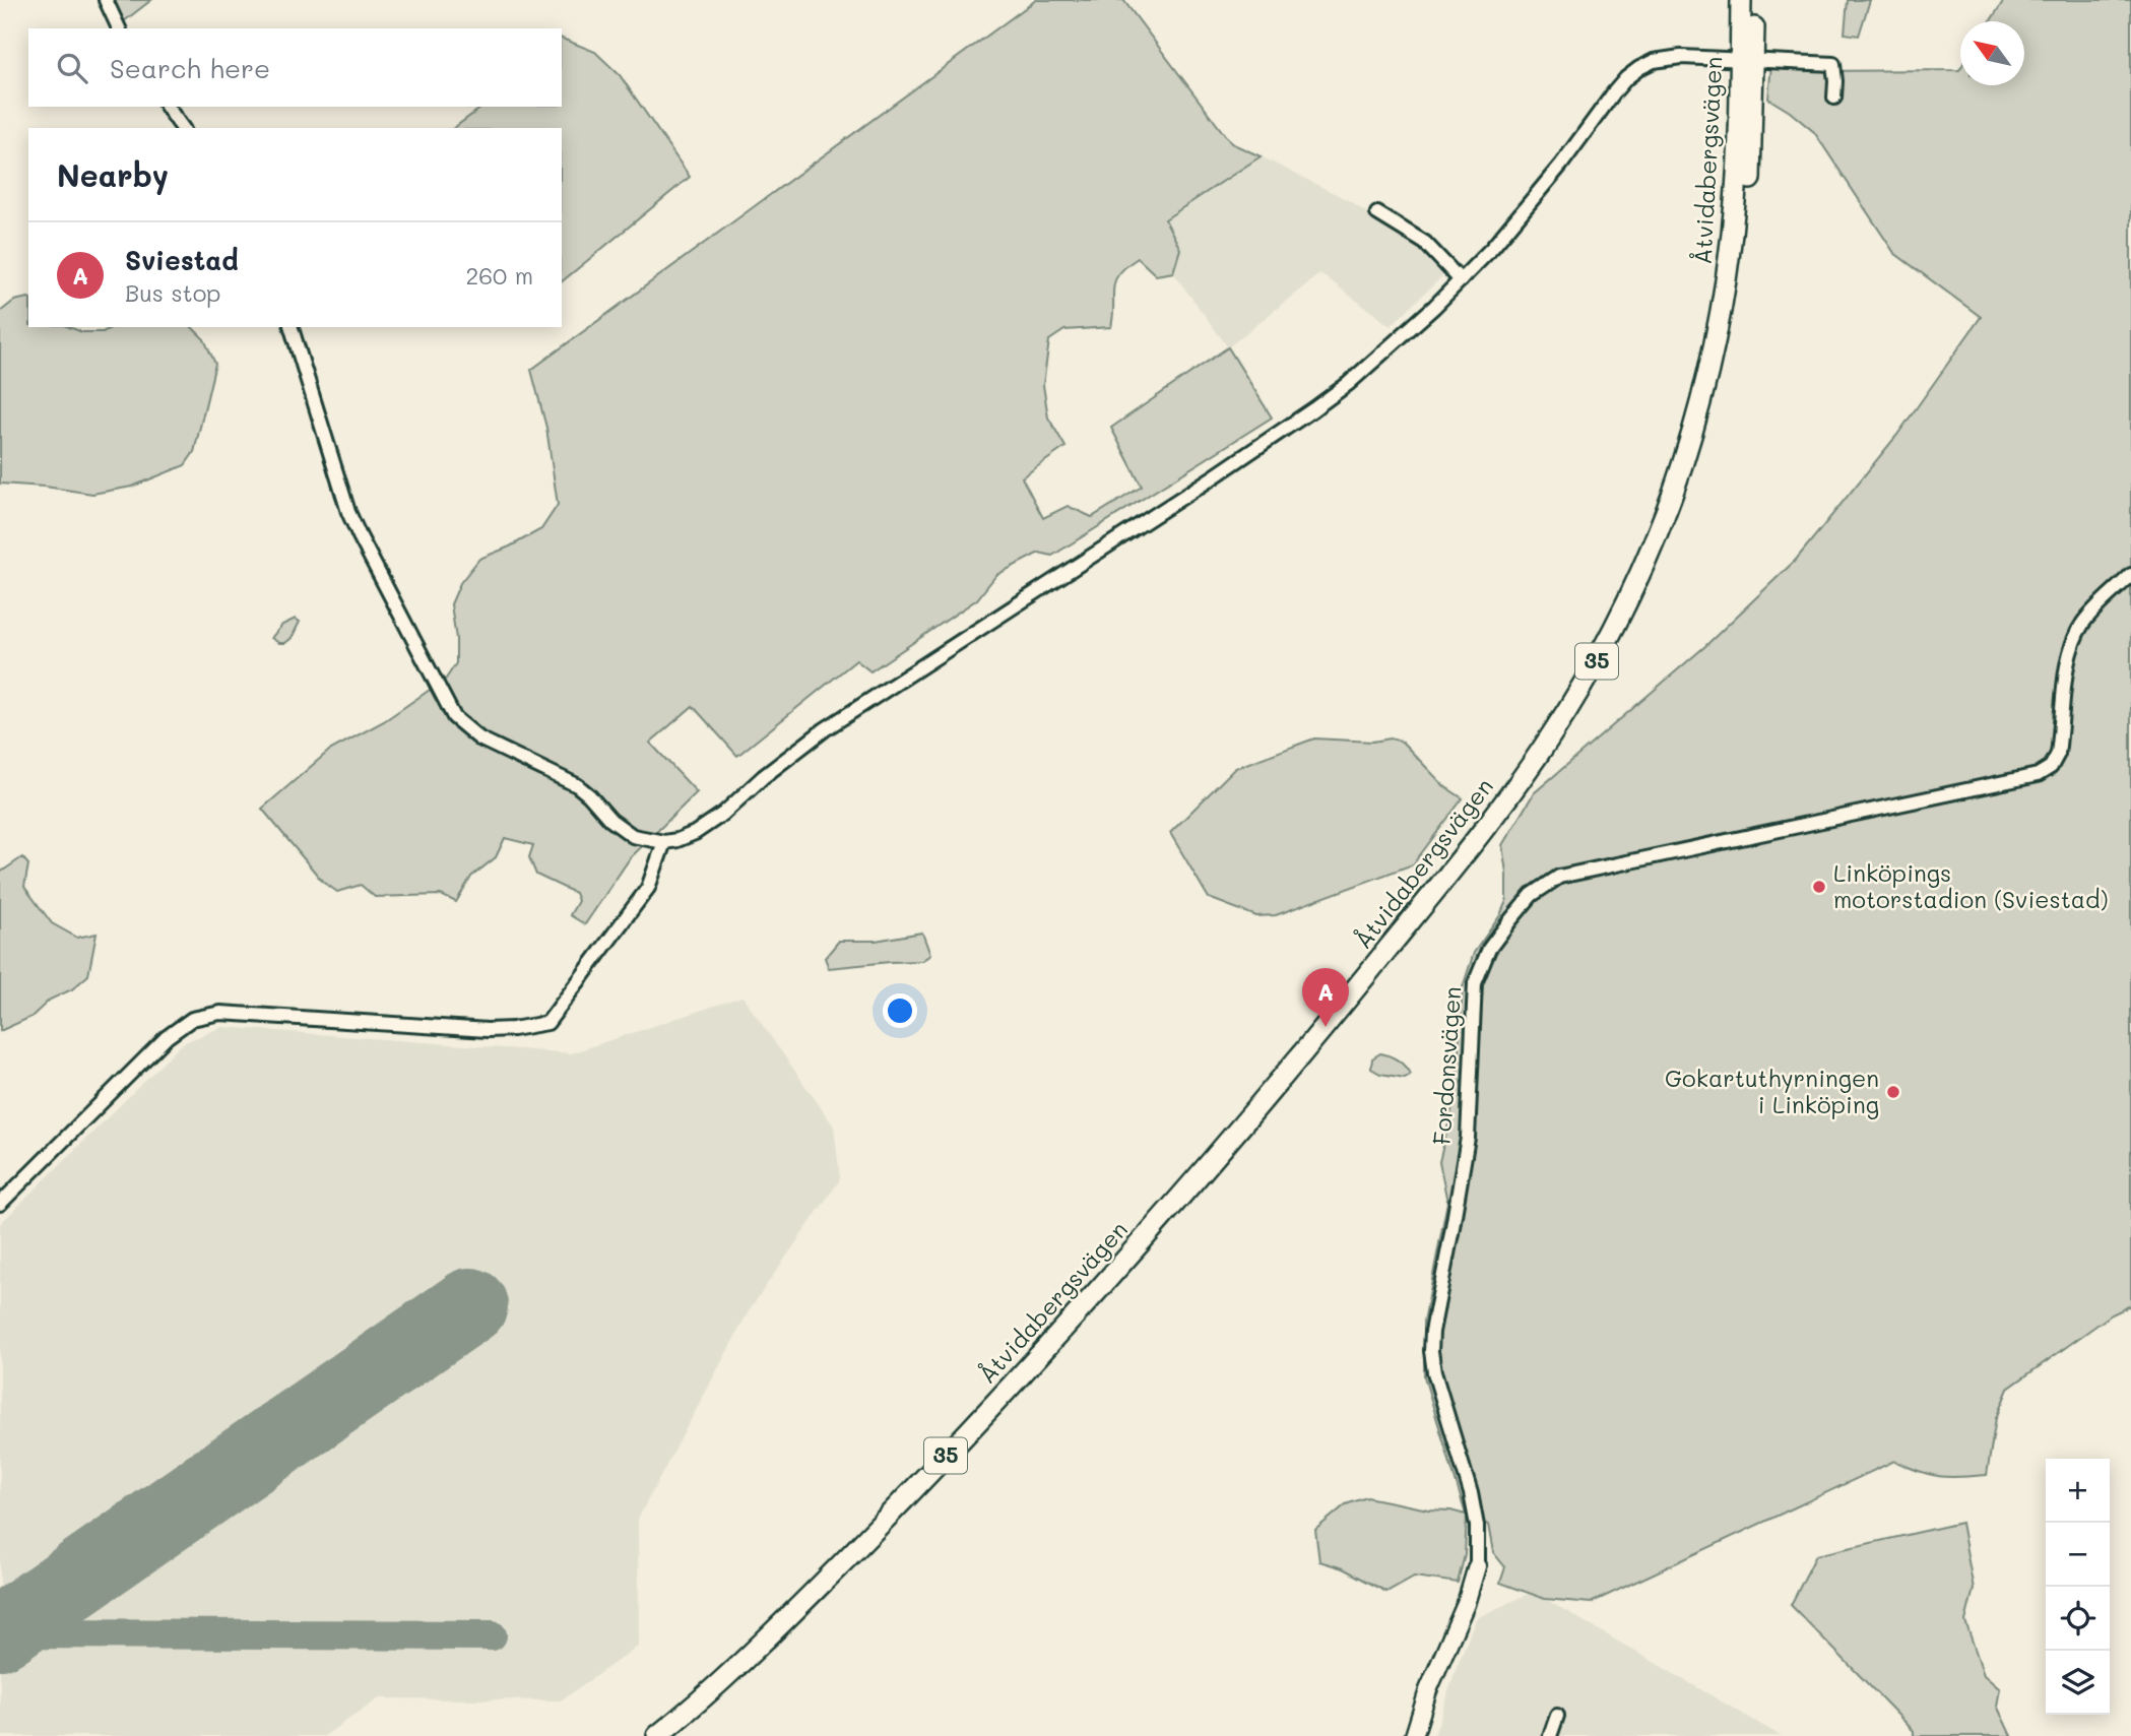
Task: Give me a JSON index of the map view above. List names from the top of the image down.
{
  "streets": {
    "main road": ["Åtvidabergsvägen", "35"],
    "street": ["Fordonsvägen"]
  },
  "places": ["Linköpings motorstadion (Sviestad)", "Gokartuthyrningen i Linköping"],
  "north": "top left",
  "page": {
    "search": "Search here",
    "heading": "Nearby",
    "list": [
      {
        "mark": "A",
        "name": "Sviestad",
        "note": "Bus stop",
        "value": "260 m"
      }
    ],
    "pins": "A",
    "map_buttons": ["+", "−"]
  }
}
